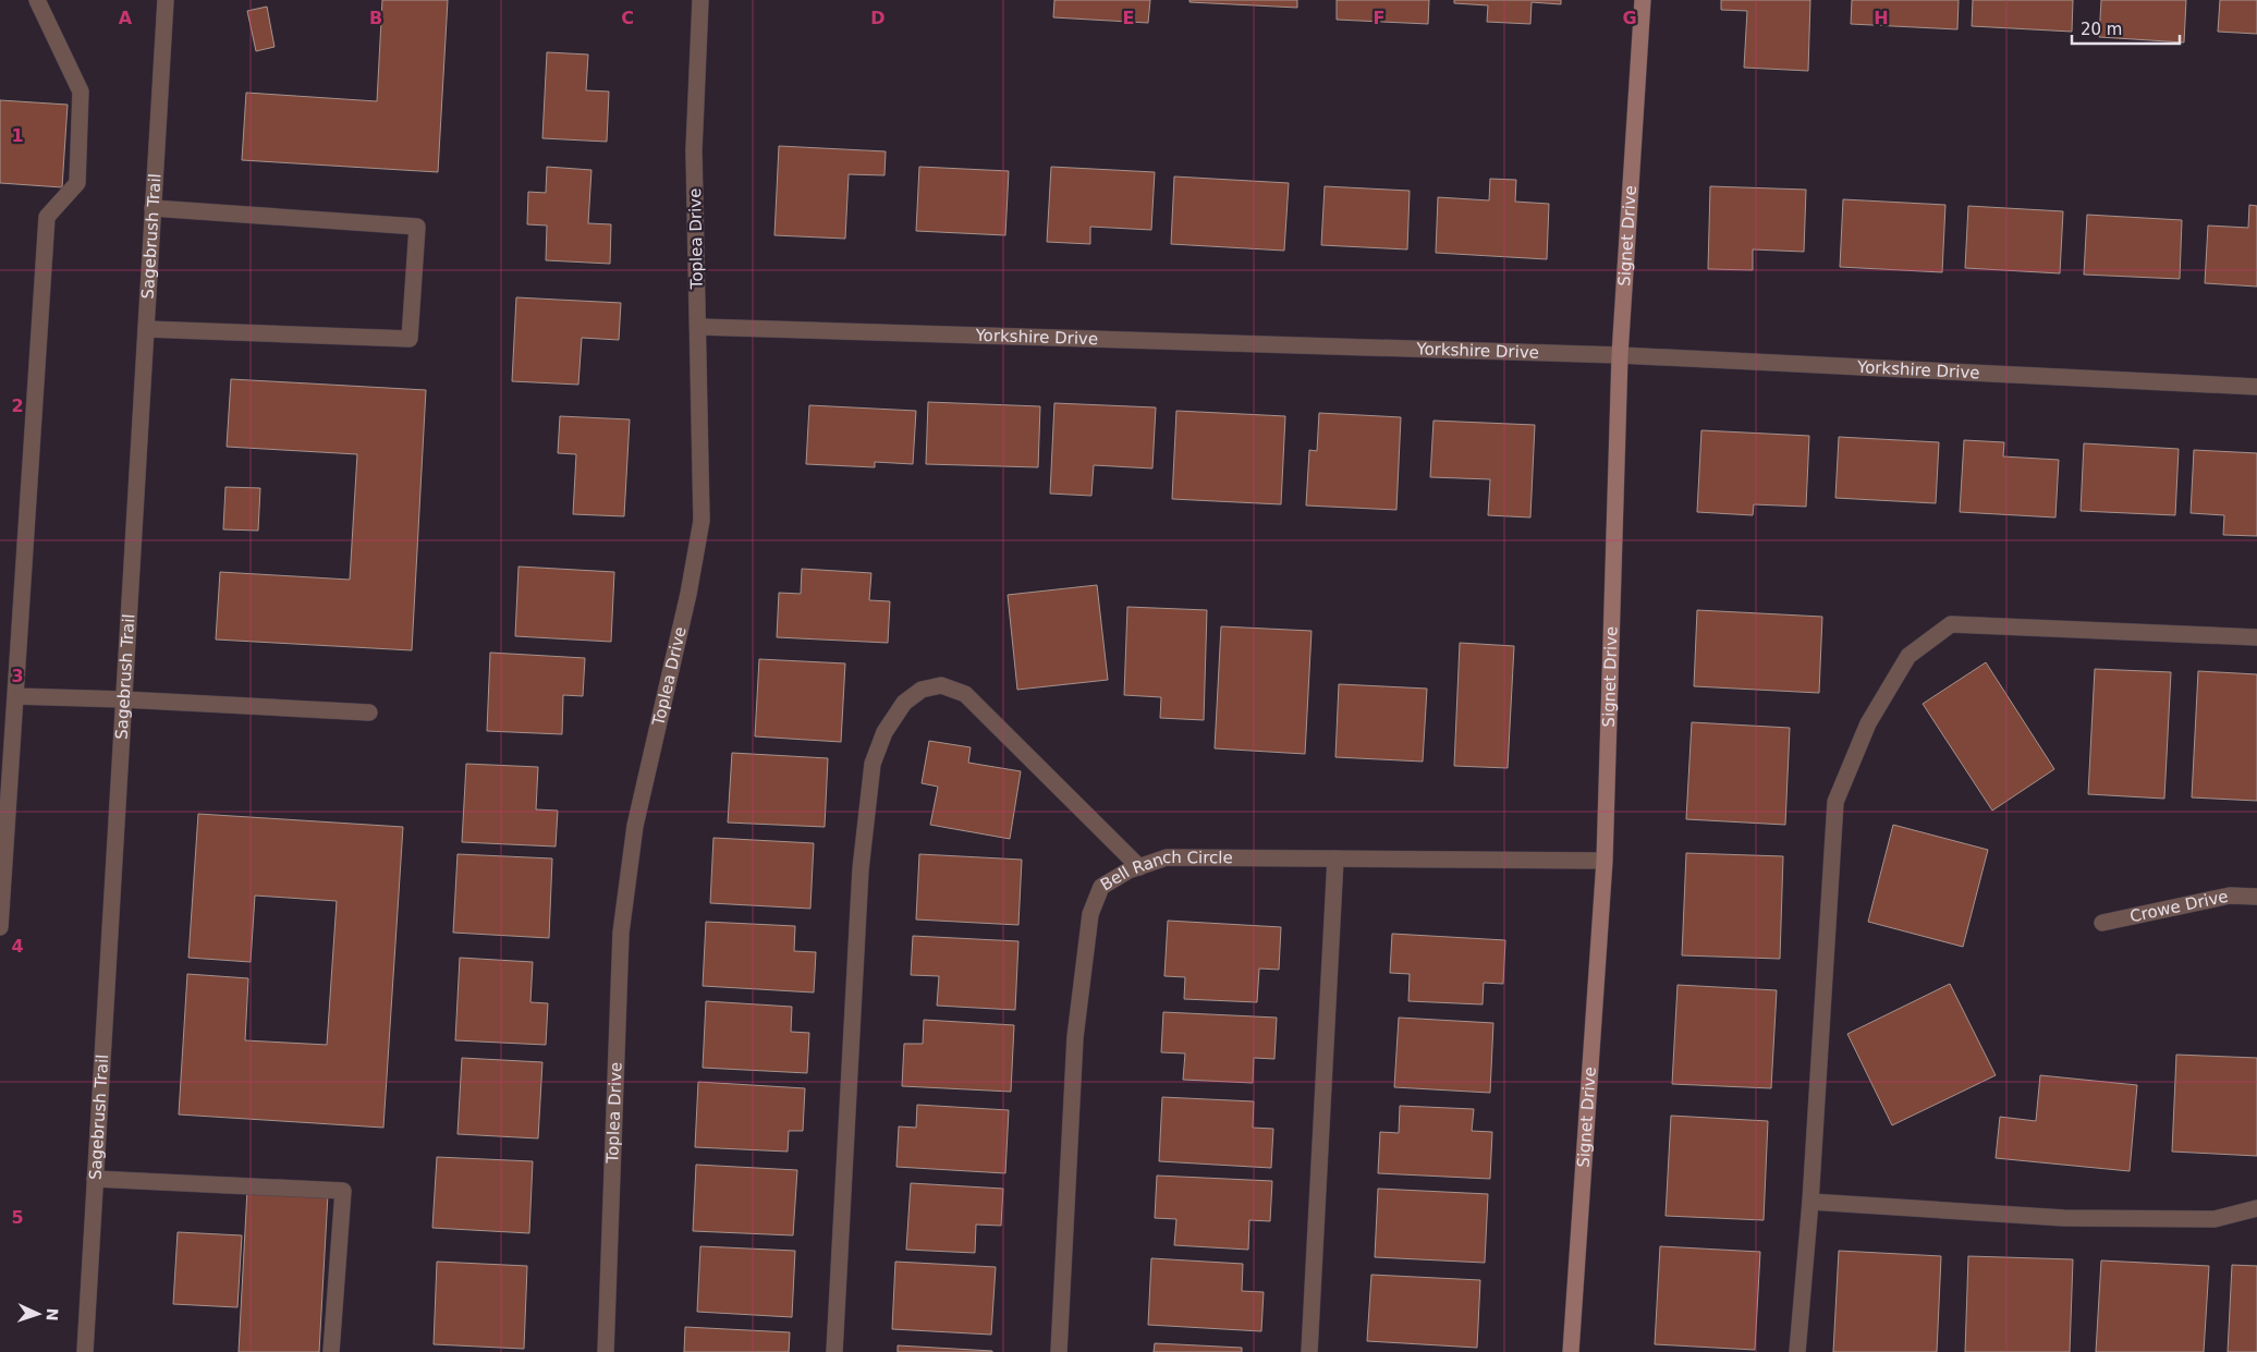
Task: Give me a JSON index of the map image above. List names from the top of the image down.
{
  "streets": {
    "street": [
      "Sagebrush Trail",
      "Signet Drive",
      "Toplea Drive",
      "Yorkshire Drive",
      "Bell Ranch Circle",
      "Crowe Drive"
    ]
  },
  "crossings": [
    ["Signet Drive", "Yorkshire Drive"],
    ["Signet Drive", "Bell Ranch Circle"],
    ["Toplea Drive", "Yorkshire Drive"]
  ],
  "scale_bar": "20 m",
  "north": "right",
  "grid": {
    "columns": [
      "A",
      "B",
      "C",
      "D",
      "E",
      "F",
      "G",
      "H"
    ],
    "rows": [
      "1",
      "2",
      "3",
      "4",
      "5"
    ]
  }
}
